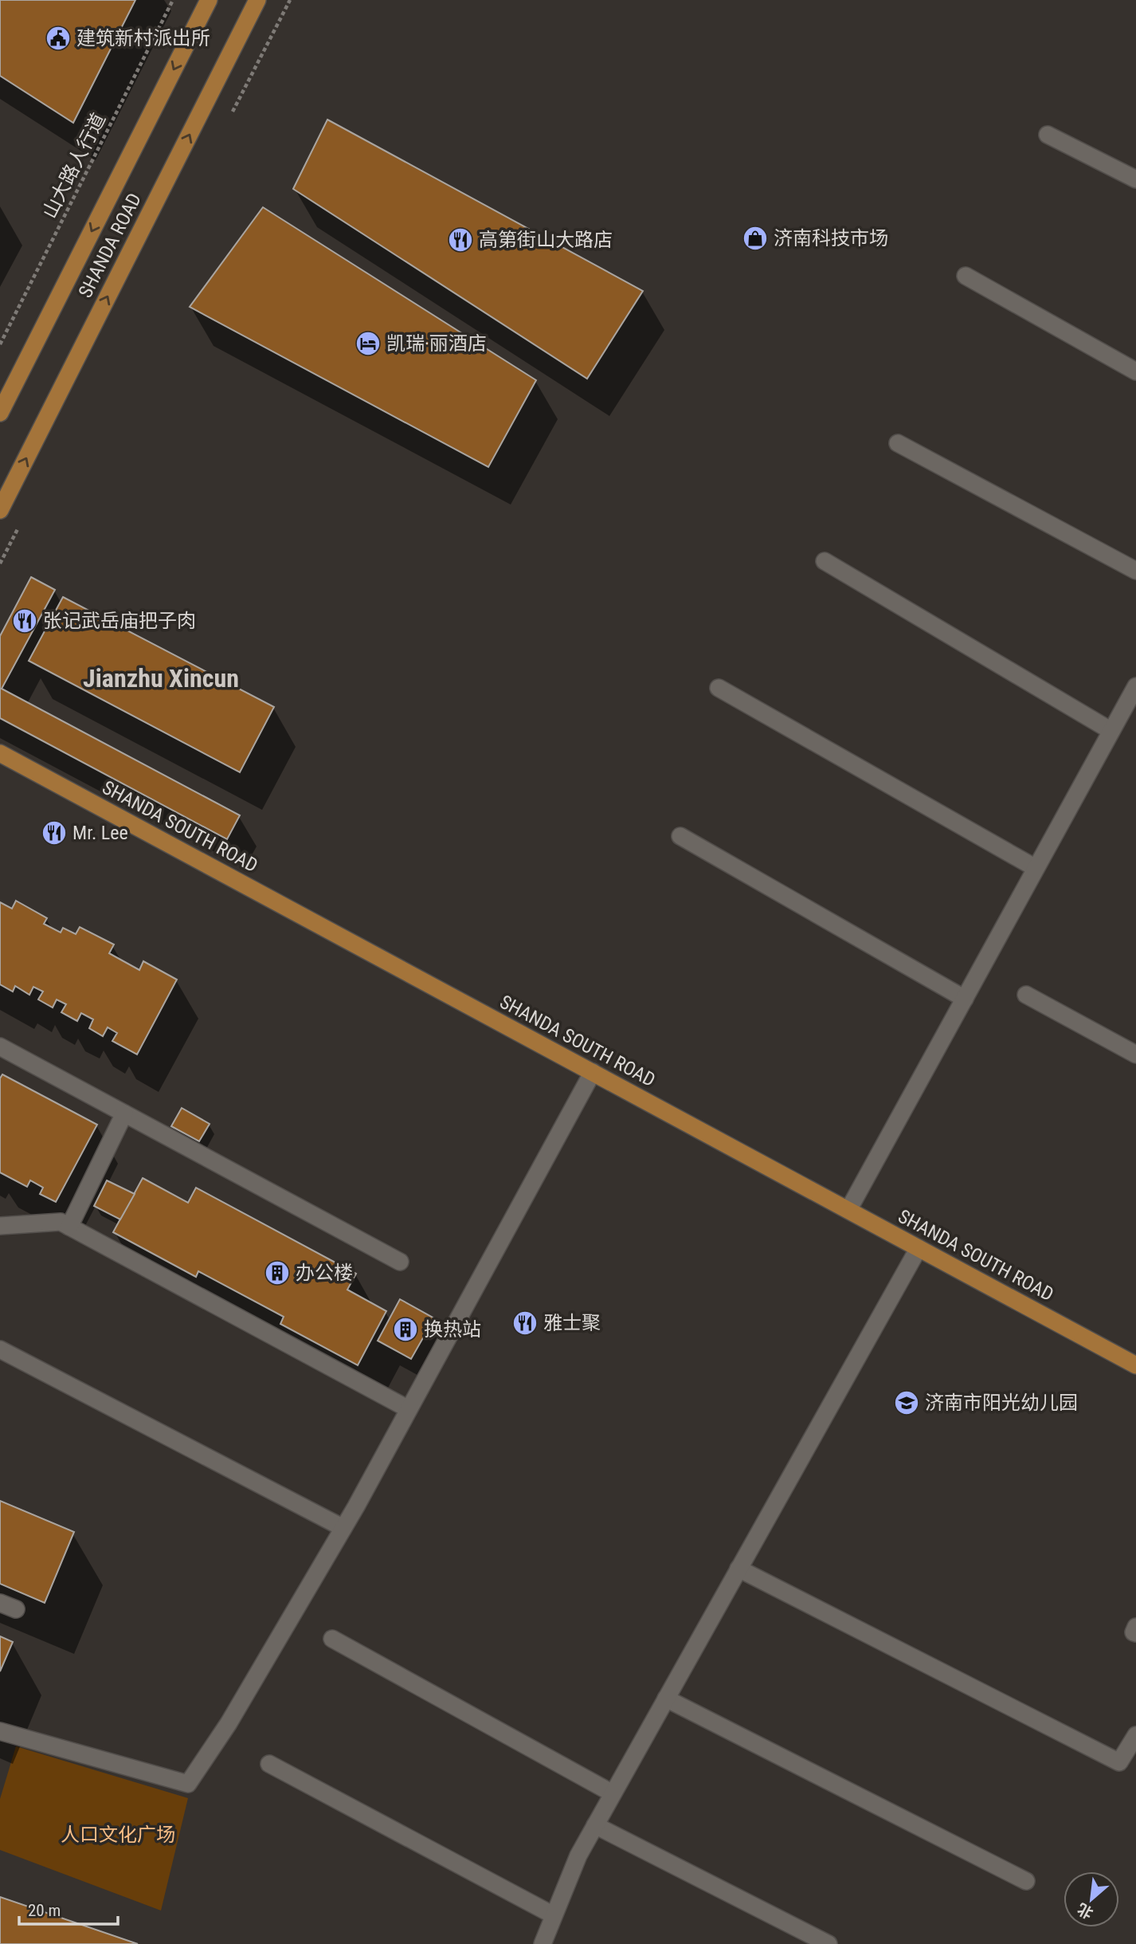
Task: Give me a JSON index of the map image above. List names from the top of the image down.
{
  "streets": {
    "main road": ["SHANDA ROAD", "SHANDA SOUTH ROAD"],
    "path": ["山大路人行道"]
  },
  "districts": ["Jianzhu Xincun"],
  "parks": ["人口文化广场"],
  "places": {
    "public building": ["建筑新村派出所"],
    "shop": ["济南科技市场"],
    "restaurant": [
      "高第街山大路店",
      "张记武岳庙把子肉",
      "Mr. Lee",
      "雅士聚"
    ],
    "hotel": ["凯瑞·丽酒店"],
    "building": ["办公楼", "换热站"],
    "school or university": ["济南市阳光幼儿园"]
  },
  "scale_bar": "20 m",
  "north": "bottom left"
}
